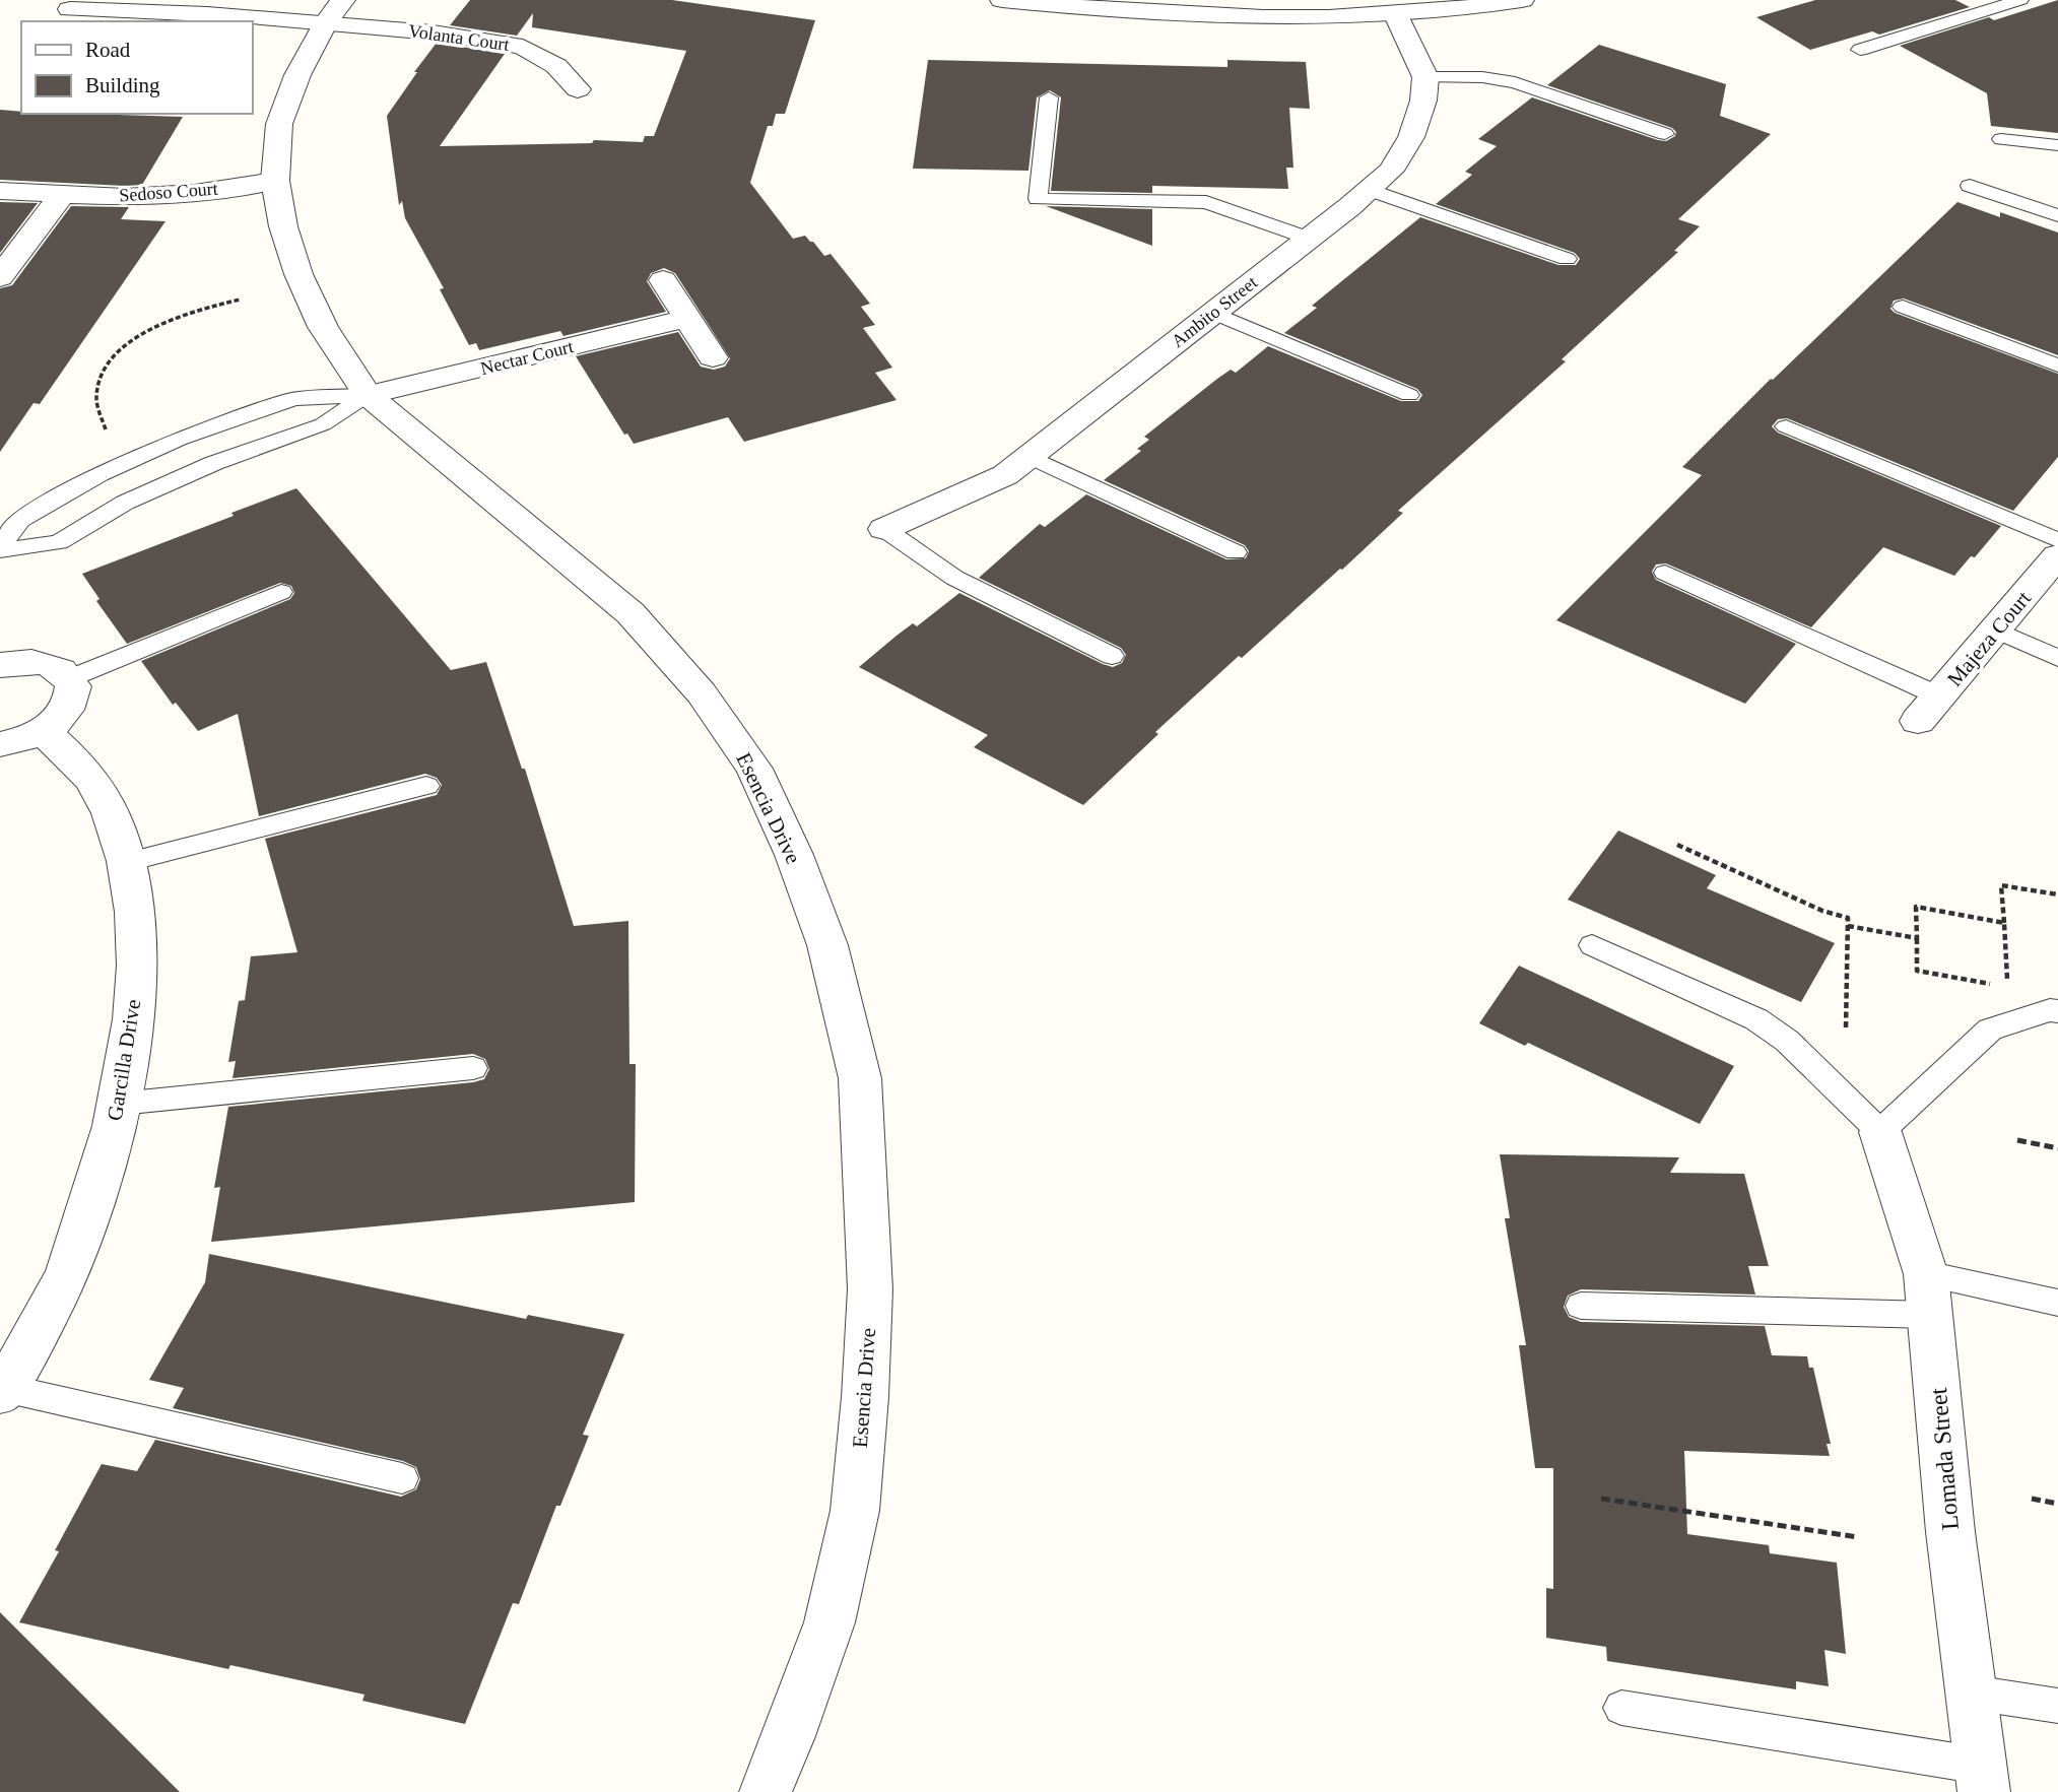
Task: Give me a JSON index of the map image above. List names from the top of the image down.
{
  "streets": {
    "street": [
      "Volanta Court",
      "Sedoso Court",
      "Ambito Street",
      "Nectar Court",
      "Majeza Court",
      "Esencia Drive",
      "Garcilla Drive",
      "Lomada Street"
    ]
  },
  "crossings": [
    ["Volanta Court", "Esencia Drive"],
    ["Sedoso Court", "Esencia Drive"],
    ["Nectar Court", "Esencia Drive"]
  ],
  "legend": ["Road", "Building"]
}
